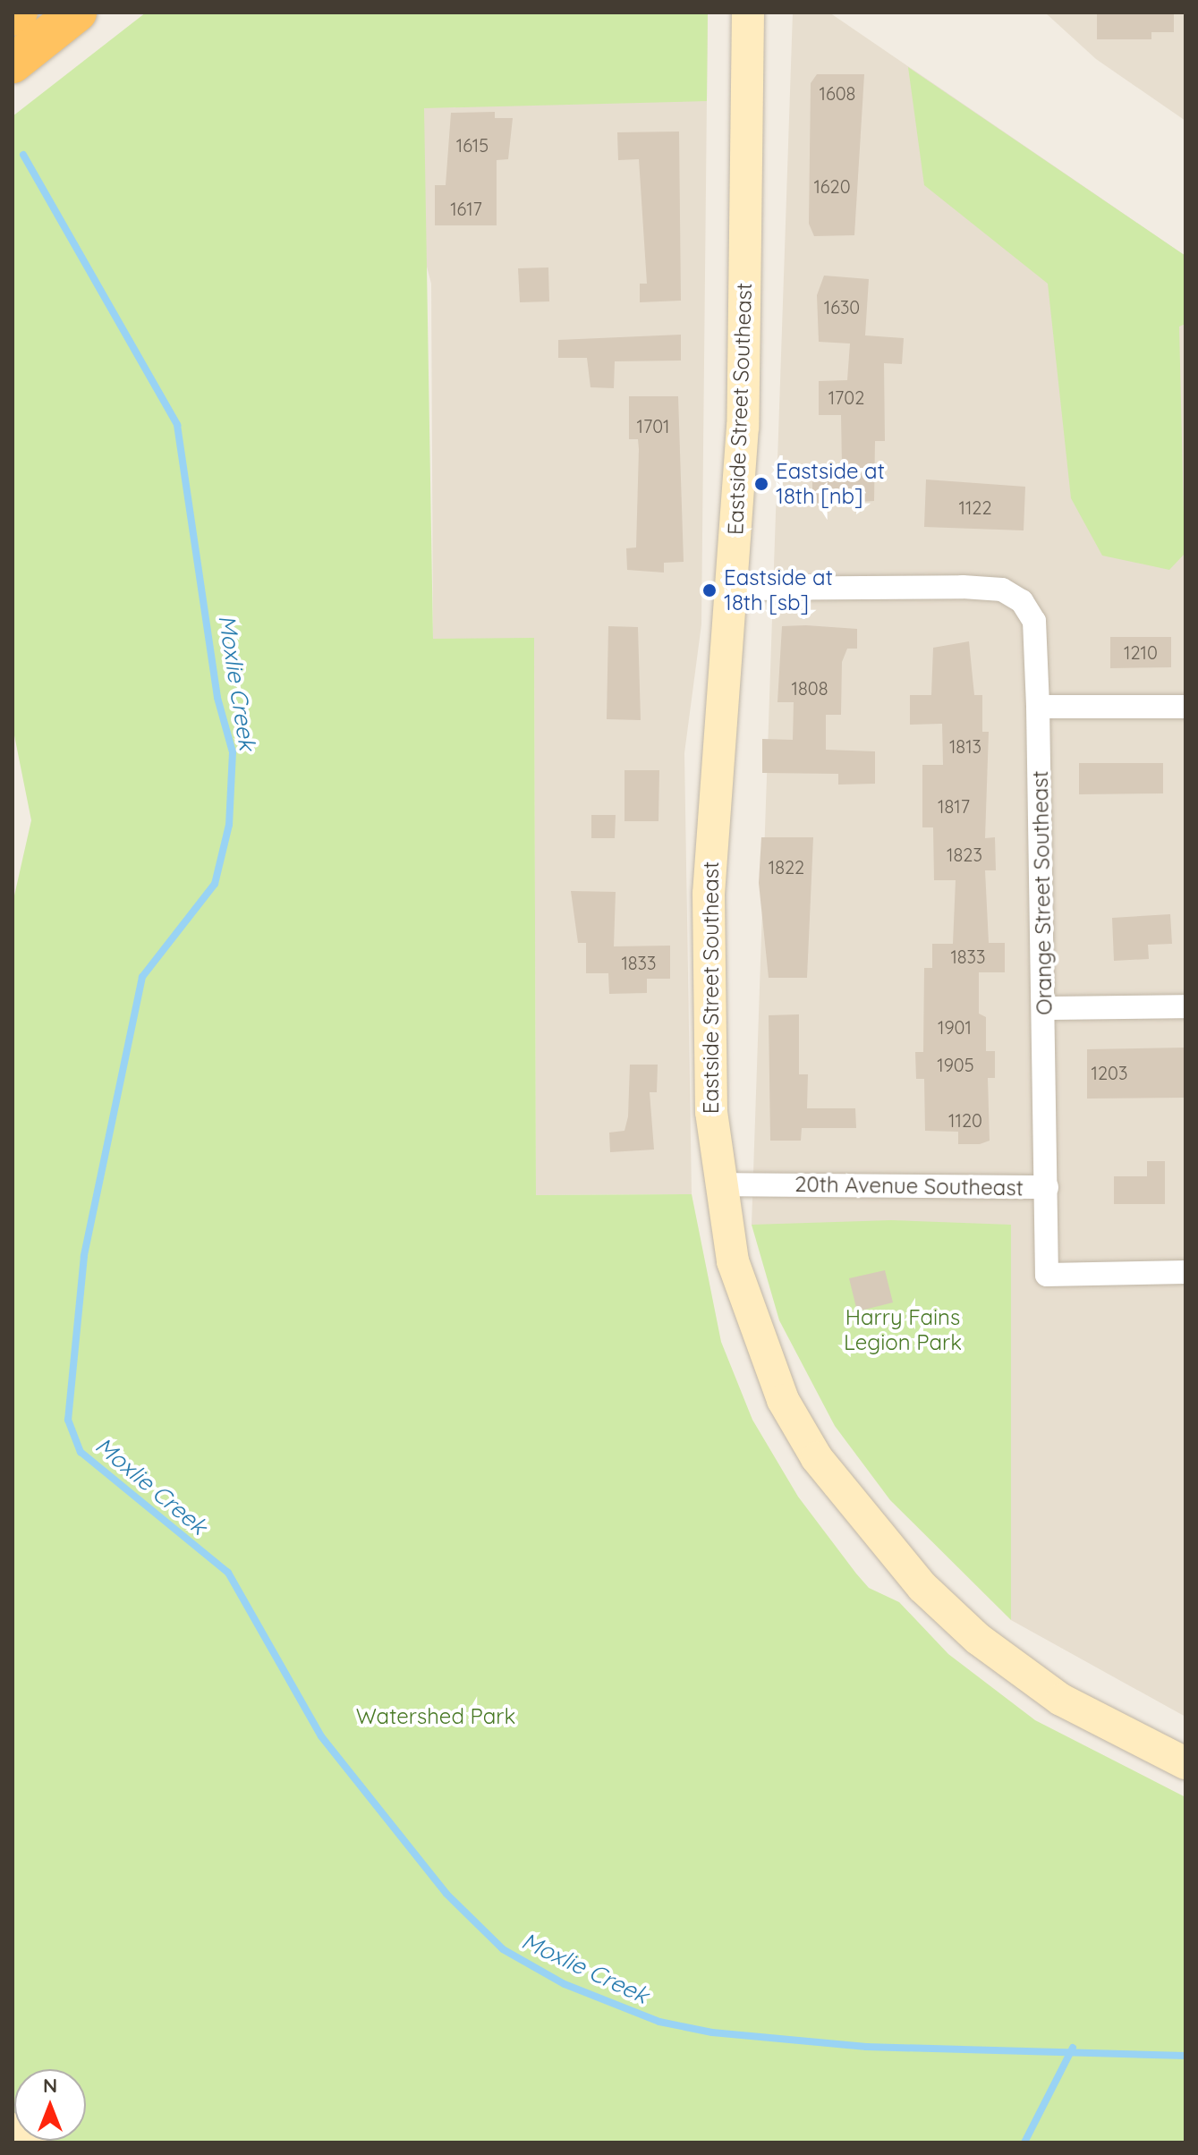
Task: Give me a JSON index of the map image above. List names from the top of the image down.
{
  "streets": {
    "street": ["Eastside Street Southeast", "Orange Street Southeast", "20th Avenue Southeast"]
  },
  "crossings": [
    ["Eastside Street Southeast", "Orange Street Southeast"],
    ["Eastside Street Southeast", "20th Avenue Southeast"],
    ["Orange Street Southeast", "20th Avenue Southeast"]
  ],
  "water": ["Moxlie Creek"],
  "parks": ["Harry Fains Legion Park", "Watershed Park"],
  "places": ["Eastside at 18th [nb]", "Eastside at 18th [sb]"],
  "house_numbers": [
    "1608",
    "1615",
    "1620",
    "1617",
    "1630",
    "1702",
    "1701",
    "1122",
    "1210",
    "1808",
    "1813",
    "1817",
    "1823",
    "1822",
    "1833",
    "1833",
    "1901",
    "1905",
    "1203",
    "1120"
  ],
  "north": "top"
}
